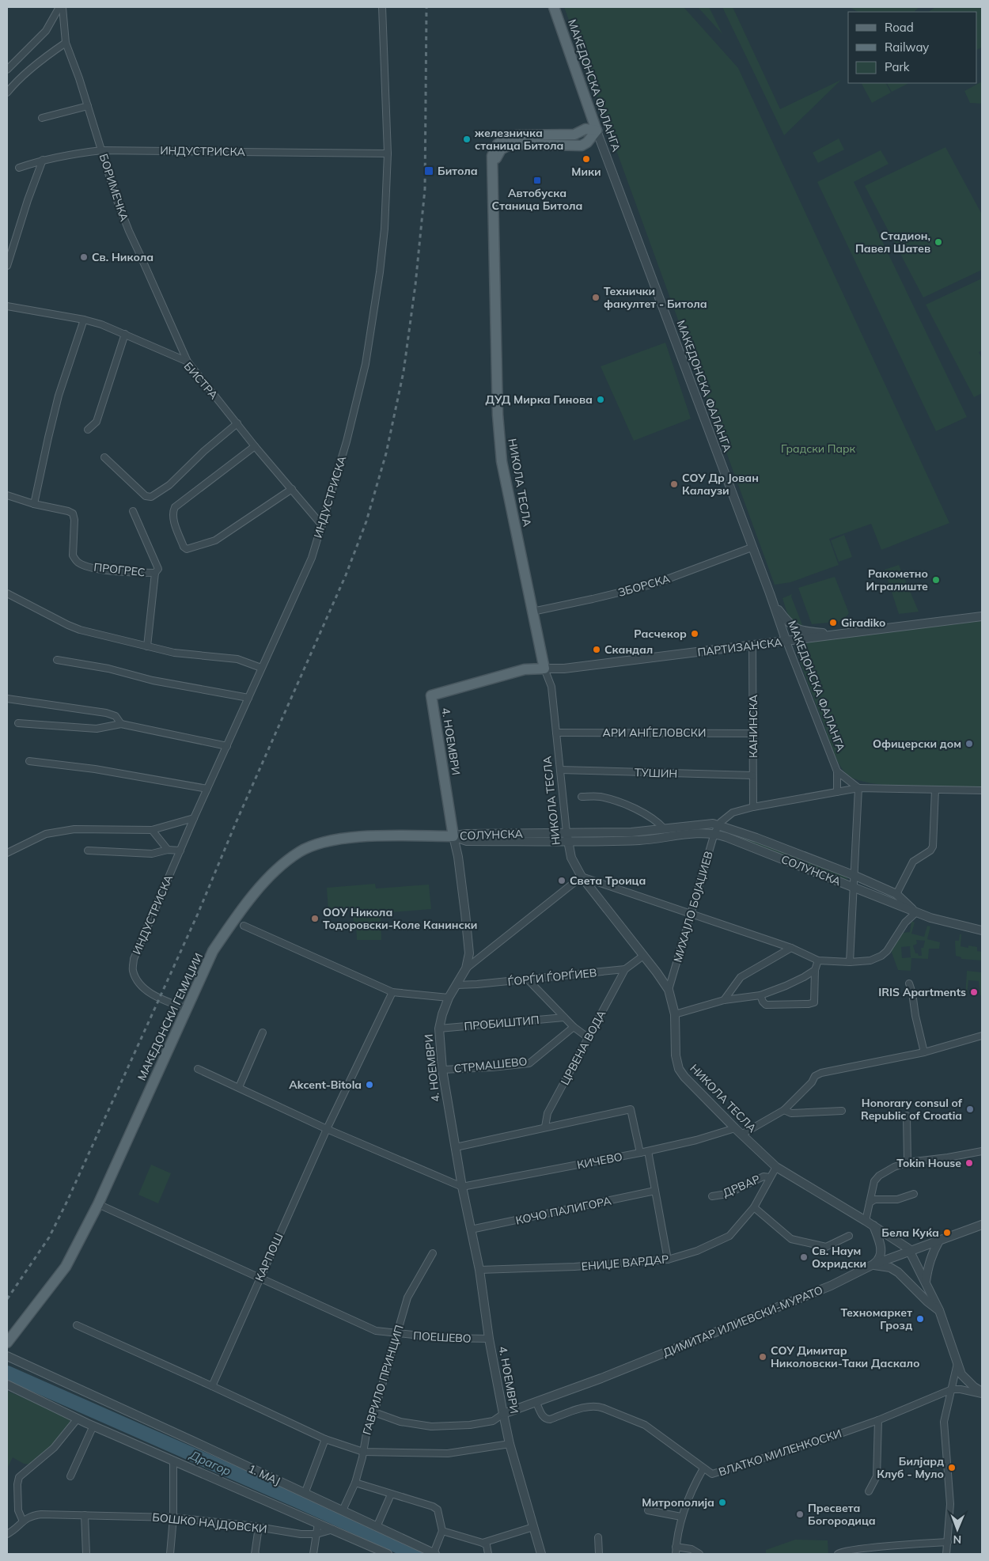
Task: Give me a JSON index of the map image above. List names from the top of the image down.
{
  "streets": {
    "main road": [
      "МАКЕДОНСКА ФАЛАНГА",
      "НИКОЛА ТЕСЛА",
      "4. НОЕМВРИ",
      "МАКЕДОНСКИ ГЕМИЏИИ"
    ],
    "street": [
      "ИНДУСТРИСКА",
      "БОРИМЕЧКА",
      "БИСТРА",
      "ПРОГРЕС",
      "ЗБОРСКА",
      "ПАРТИЗАНСКА",
      "КАНИНСКА",
      "АРИ АНЃЕЛОВСКИ",
      "ТУШИН",
      "СОЛУНСКА",
      "МИХАЈЛО БОЈАЏИЕВ",
      "ЃОРЃИ ЃОРЃИЕВ",
      "ПРОБИШТИП",
      "ЦРВЕНА ВОДА",
      "СТРМАШЕВО",
      "КИЧЕВО",
      "ДРВАР",
      "КОЧО ПАЛИГОРА",
      "КАРПОШ",
      "ЕНИЏЕ ВАРДАР",
      "ДИМИТАР ИЛИЕВСКИ-МУРАТО",
      "ПОЕШЕВО",
      "ГАВРИЛО ПРИНЦИП",
      "ВЛАТКО МИЛЕНКОСКИ",
      "1. МАЈ",
      "БОШКО НАЈДОВСКИ"
    ]
  },
  "crossings": [
    ["МАКЕДОНСКА ФАЛАНГА", "НИКОЛА ТЕСЛА"],
    ["МАКЕДОНСКА ФАЛАНГА", "ЗБОРСКА"],
    ["МАКЕДОНСКА ФАЛАНГА", "ПАРТИЗАНСКА"],
    ["ИНДУСТРИСКА", "БОРИМЕЧКА"],
    ["ИНДУСТРИСКА", "БИСТРА"],
    ["ИНДУСТРИСКА", "МАКЕДОНСКИ ГЕМИЏИИ"],
    ["БОРИМЕЧКА", "БИСТРА"],
    ["НИКОЛА ТЕСЛА", "ЗБОРСКА"],
    ["НИКОЛА ТЕСЛА", "ПАРТИЗАНСКА"],
    ["НИКОЛА ТЕСЛА", "АРИ АНЃЕЛОВСКИ"],
    ["НИКОЛА ТЕСЛА", "4. НОЕМВРИ"],
    ["НИКОЛА ТЕСЛА", "ТУШИН"],
    ["НИКОЛА ТЕСЛА", "СОЛУНСКА"],
    ["НИКОЛА ТЕСЛА", "МИХАЈЛО БОЈАЏИЕВ"],
    ["НИКОЛА ТЕСЛА", "КИЧЕВО"],
    ["НИКОЛА ТЕСЛА", "ЕНИЏЕ ВАРДАР"],
    ["НИКОЛА ТЕСЛА", "ДИМИТАР ИЛИЕВСКИ-МУРАТО"],
    ["ПАРТИЗАНСКА", "КАНИНСКА"],
    ["ПАРТИЗАНСКА", "4. НОЕМВРИ"],
    ["КАНИНСКА", "АРИ АНЃЕЛОВСКИ"],
    ["КАНИНСКА", "ТУШИН"],
    ["4. НОЕМВРИ", "СОЛУНСКА"],
    ["4. НОЕМВРИ", "ЃОРЃИ ЃОРЃИЕВ"],
    ["4. НОЕМВРИ", "МАКЕДОНСКИ ГЕМИЏИИ"],
    ["4. НОЕМВРИ", "ПРОБИШТИП"],
    ["4. НОЕМВРИ", "СТРМАШЕВО"],
    ["4. НОЕМВРИ", "КИЧЕВО"],
    ["4. НОЕМВРИ", "КОЧО ПАЛИГОРА"],
    ["4. НОЕМВРИ", "ЕНИЏЕ ВАРДАР"],
    ["4. НОЕМВРИ", "ДИМИТАР ИЛИЕВСКИ-МУРАТО"],
    ["4. НОЕМВРИ", "ПОЕШЕВО"],
    ["СОЛУНСКА", "МИХАЈЛО БОЈАЏИЕВ"],
    ["СОЛУНСКА", "МАКЕДОНСКИ ГЕМИЏИИ"],
    ["ЃОРЃИ ЃОРЃИЕВ", "ЦРВЕНА ВОДА"],
    ["МАКЕДОНСКИ ГЕМИЏИИ", "ПОЕШЕВО"],
    ["ДРВАР", "ЕНИЏЕ ВАРДАР"],
    ["КАРПОШ", "ПОЕШЕВО"],
    ["ДИМИТАР ИЛИЕВСКИ-МУРАТО", "ВЛАТКО МИЛЕНКОСКИ"],
    ["ПОЕШЕВО", "ГАВРИЛО ПРИНЦИП"],
    ["ГАВРИЛО ПРИНЦИП", "1. МАЈ"],
    ["1. МАЈ", "БОШКО НАЈДОВСКИ"]
  ],
  "water": ["Драгор"],
  "parks": ["Градски Парк"],
  "places": {
    "other": [
      "железничка станица Битола",
      "Мики",
      "Стадион, Павел Шатев",
      "Св. Никола",
      "Технички факултет - Битола",
      "ДУД Мирка Гинова",
      "СОУ Др Јован Калаузи",
      "Ракометно Игралиште",
      "Giradiko",
      "Расчекор",
      "Скандал",
      "Офицерски дом",
      "Света Троица",
      "ООУ Никола Тодоровски-Коле Канински",
      "IRIS Apartments",
      "Akcent-Bitola",
      "Honorary consul of Republic of Croatia",
      "Tokin House",
      "Бела Куќа",
      "Св. Наум Охридски",
      "Техномаркет Грозд",
      "СОУ Димитар Николовски-Таки Даскало",
      "Билјард Клуб - Муло",
      "Митрополија",
      "Пресвета Богородица"
    ],
    "transit": ["Битола", "Автобуска Станица Битола"]
  },
  "legend": ["Road", "Railway", "Park"],
  "north": "bottom"
}
